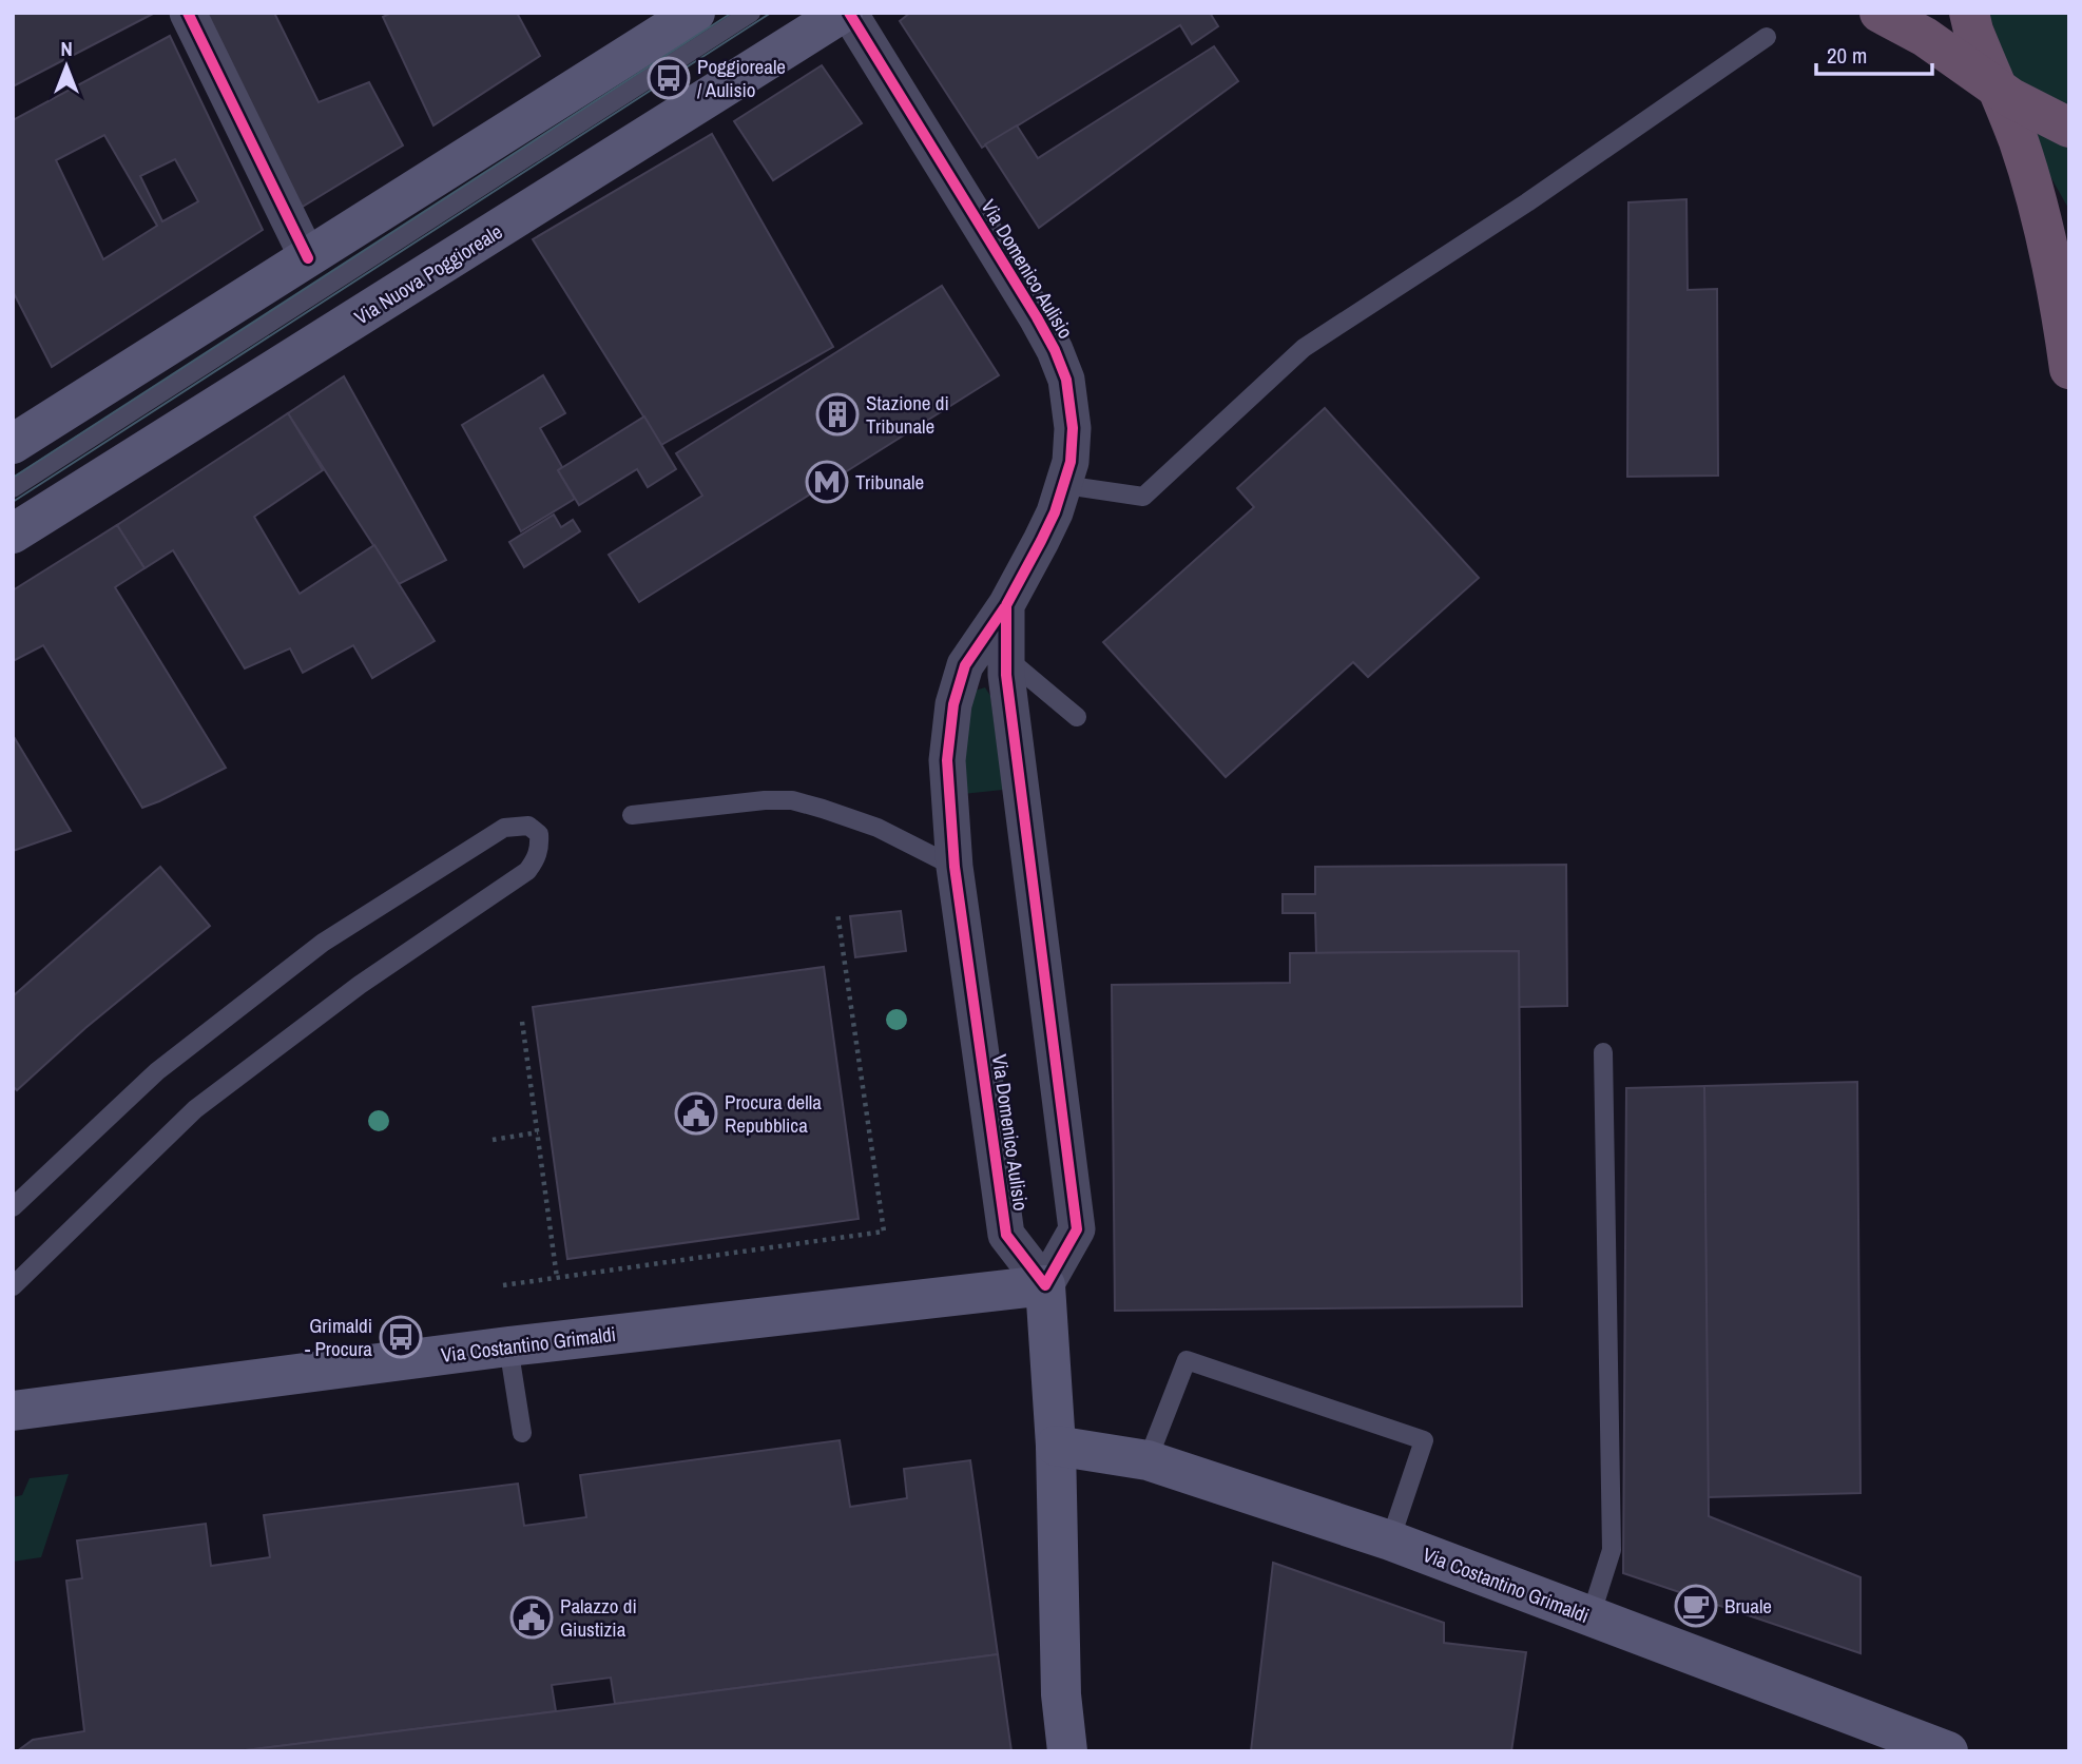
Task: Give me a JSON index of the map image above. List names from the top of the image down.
{
  "streets": {
    "main road": ["Via Nuova Poggioreale", "Via Costantino Grimaldi"],
    "street": ["Via Domenico Aulisio"]
  },
  "crossings": [
    ["Via Domenico Aulisio", "Via Costantino Grimaldi"]
  ],
  "places": {
    "bus stop": ["Poggioreale / Aulisio", "Grimaldi - Procura"],
    "building": ["Stazione di Tribunale"],
    "metro station": ["Tribunale"],
    "public building": ["Procura della Repubblica", "Palazzo di Giustizia"],
    "cafe": ["Bruale"]
  },
  "scale_bar": "20 m",
  "north": "top"
}
